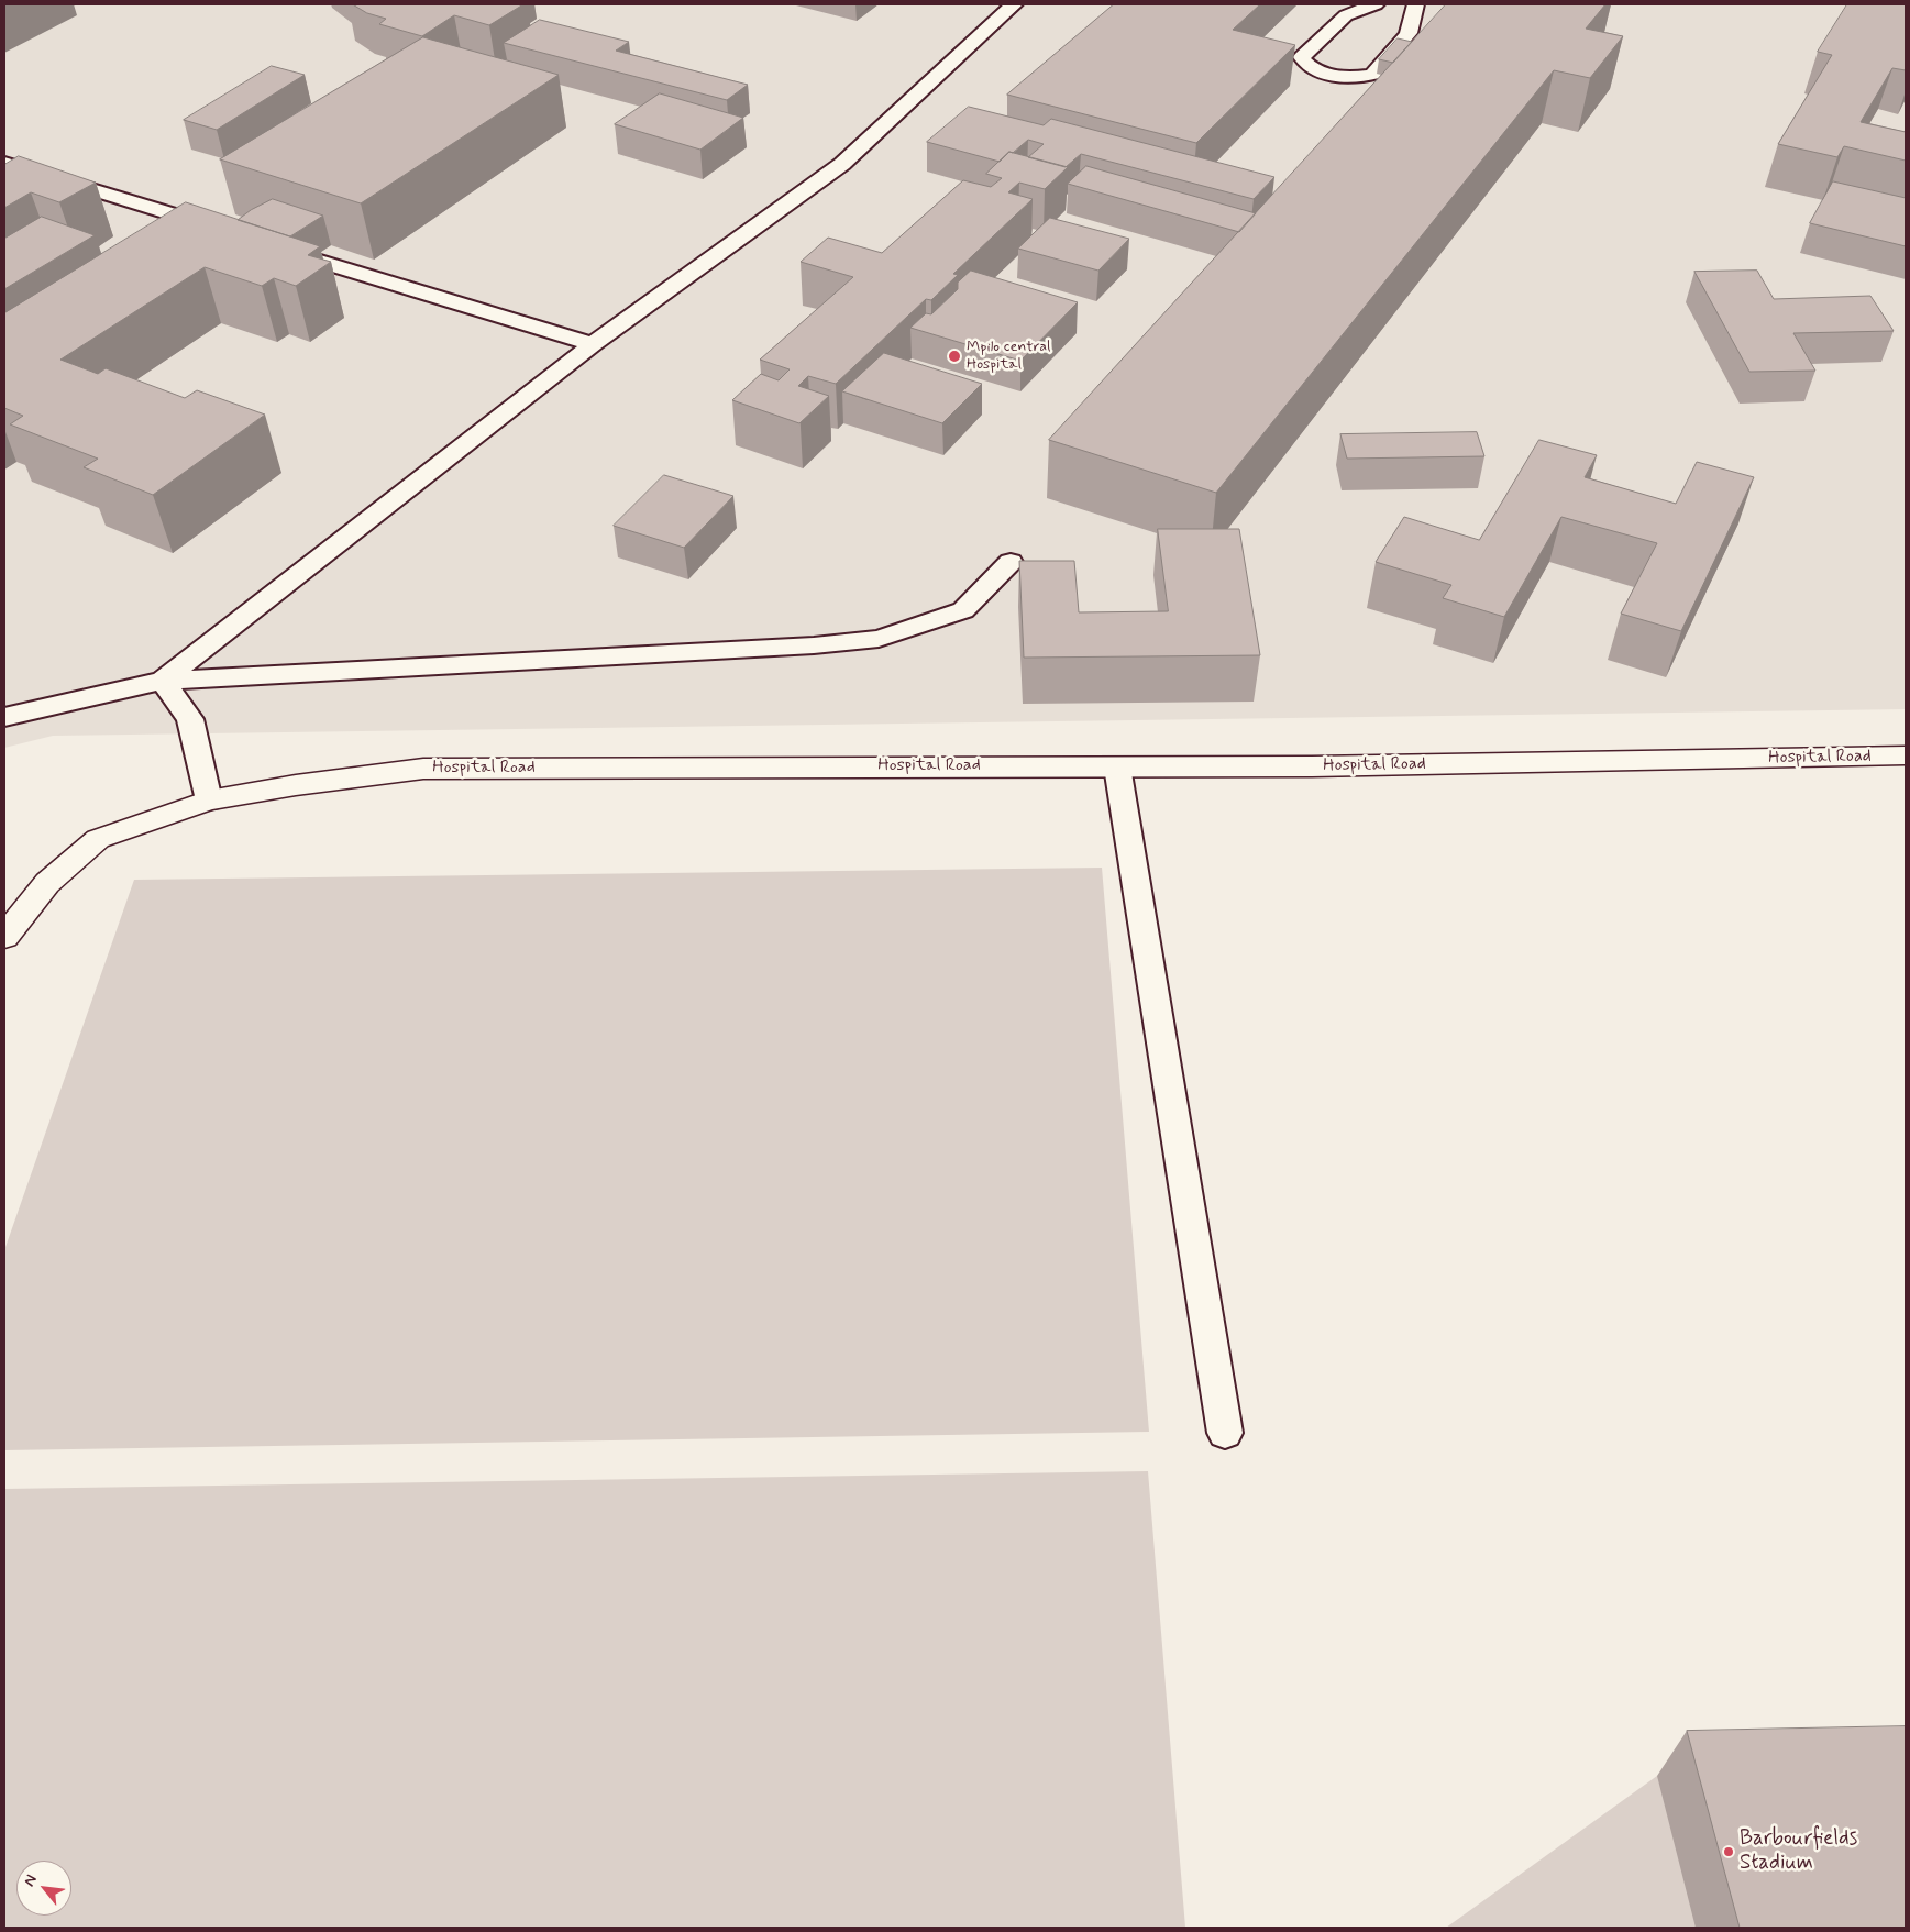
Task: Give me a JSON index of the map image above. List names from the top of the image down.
{
  "streets": {
    "street": ["Hospital Road"]
  },
  "places": ["Mpilo central Hospital", "Barbourfields Stadium"],
  "north": "top left"
}
